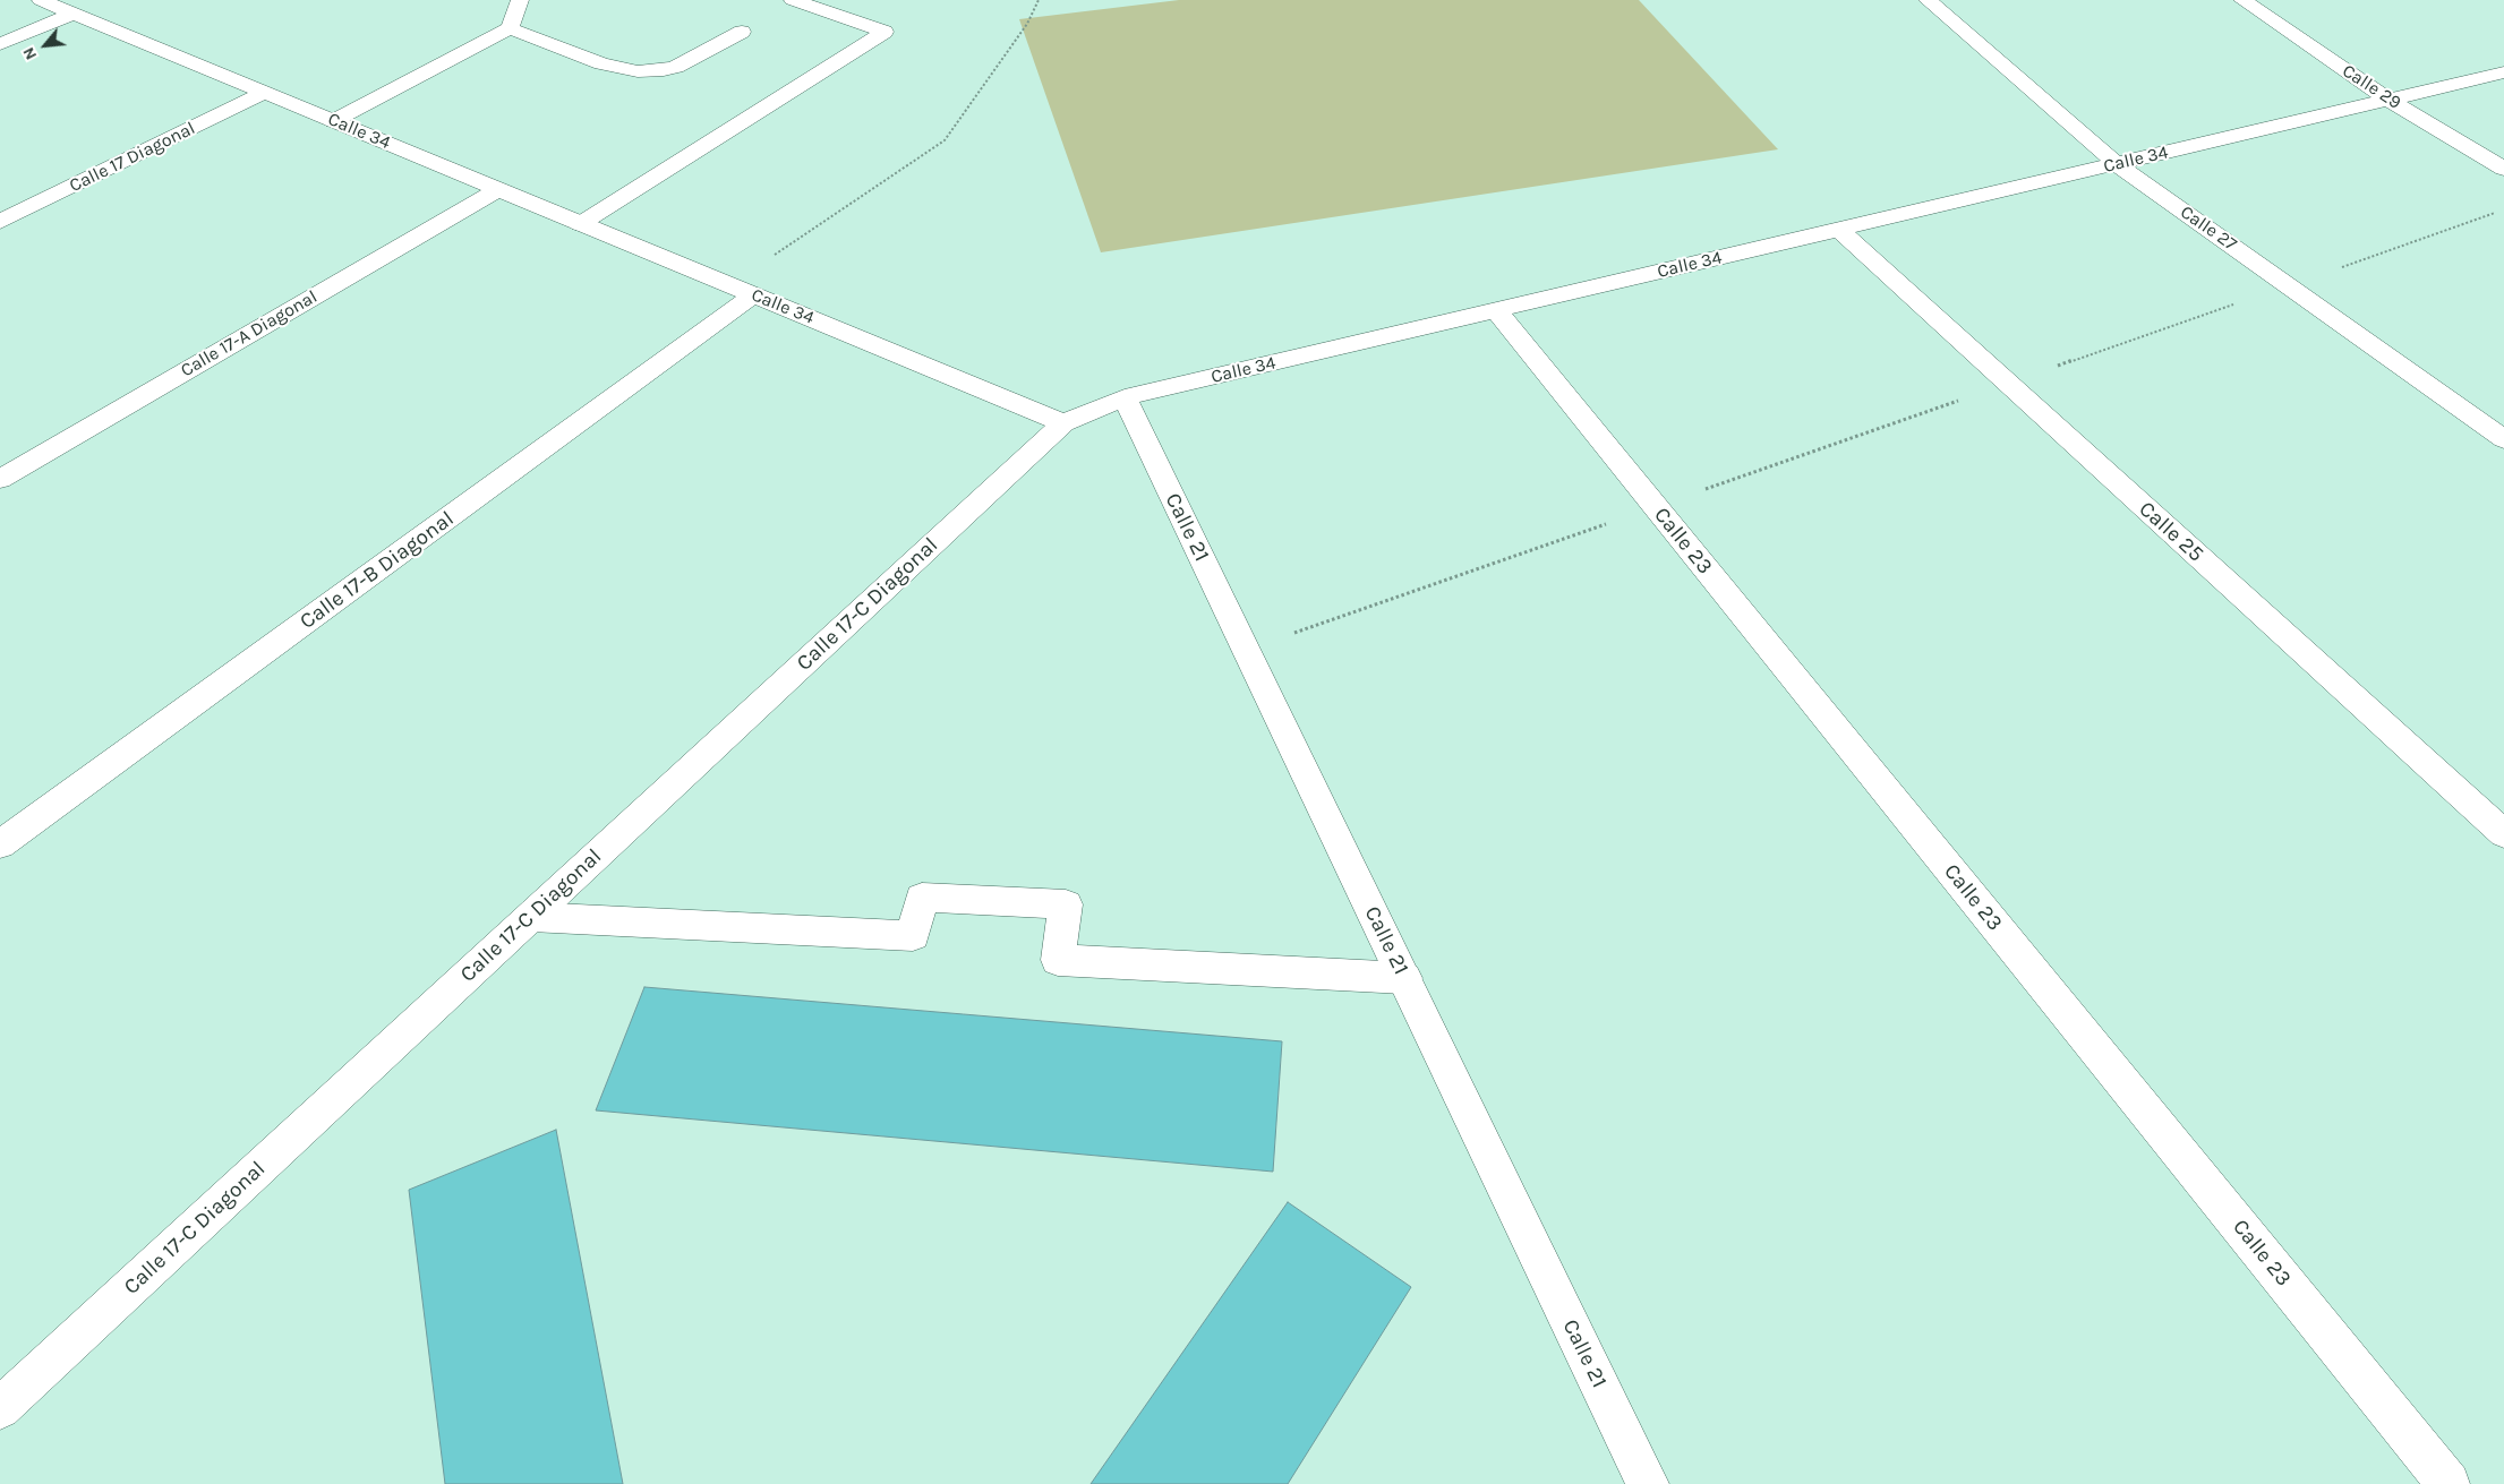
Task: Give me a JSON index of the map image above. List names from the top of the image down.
{
  "streets": {
    "street": [
      "Calle 29",
      "Calle 34",
      "Calle 17 Diagonal",
      "Calle 27",
      "Calle 17-A Diagonal",
      "Calle 21",
      "Calle 25",
      "Calle 23",
      "Calle 17-B Diagonal",
      "Calle 17-C Diagonal"
    ]
  },
  "crossings": [
    ["Calle 29", "Calle 34"],
    ["Calle 34", "Calle 17 Diagonal"],
    ["Calle 34", "Calle 27"],
    ["Calle 34", "Calle 17-A Diagonal"],
    ["Calle 34", "Calle 21"],
    ["Calle 34", "Calle 25"],
    ["Calle 34", "Calle 23"],
    ["Calle 34", "Calle 17-B Diagonal"],
    ["Calle 34", "Calle 17-C Diagonal"]
  ],
  "north": "bottom left"
}
